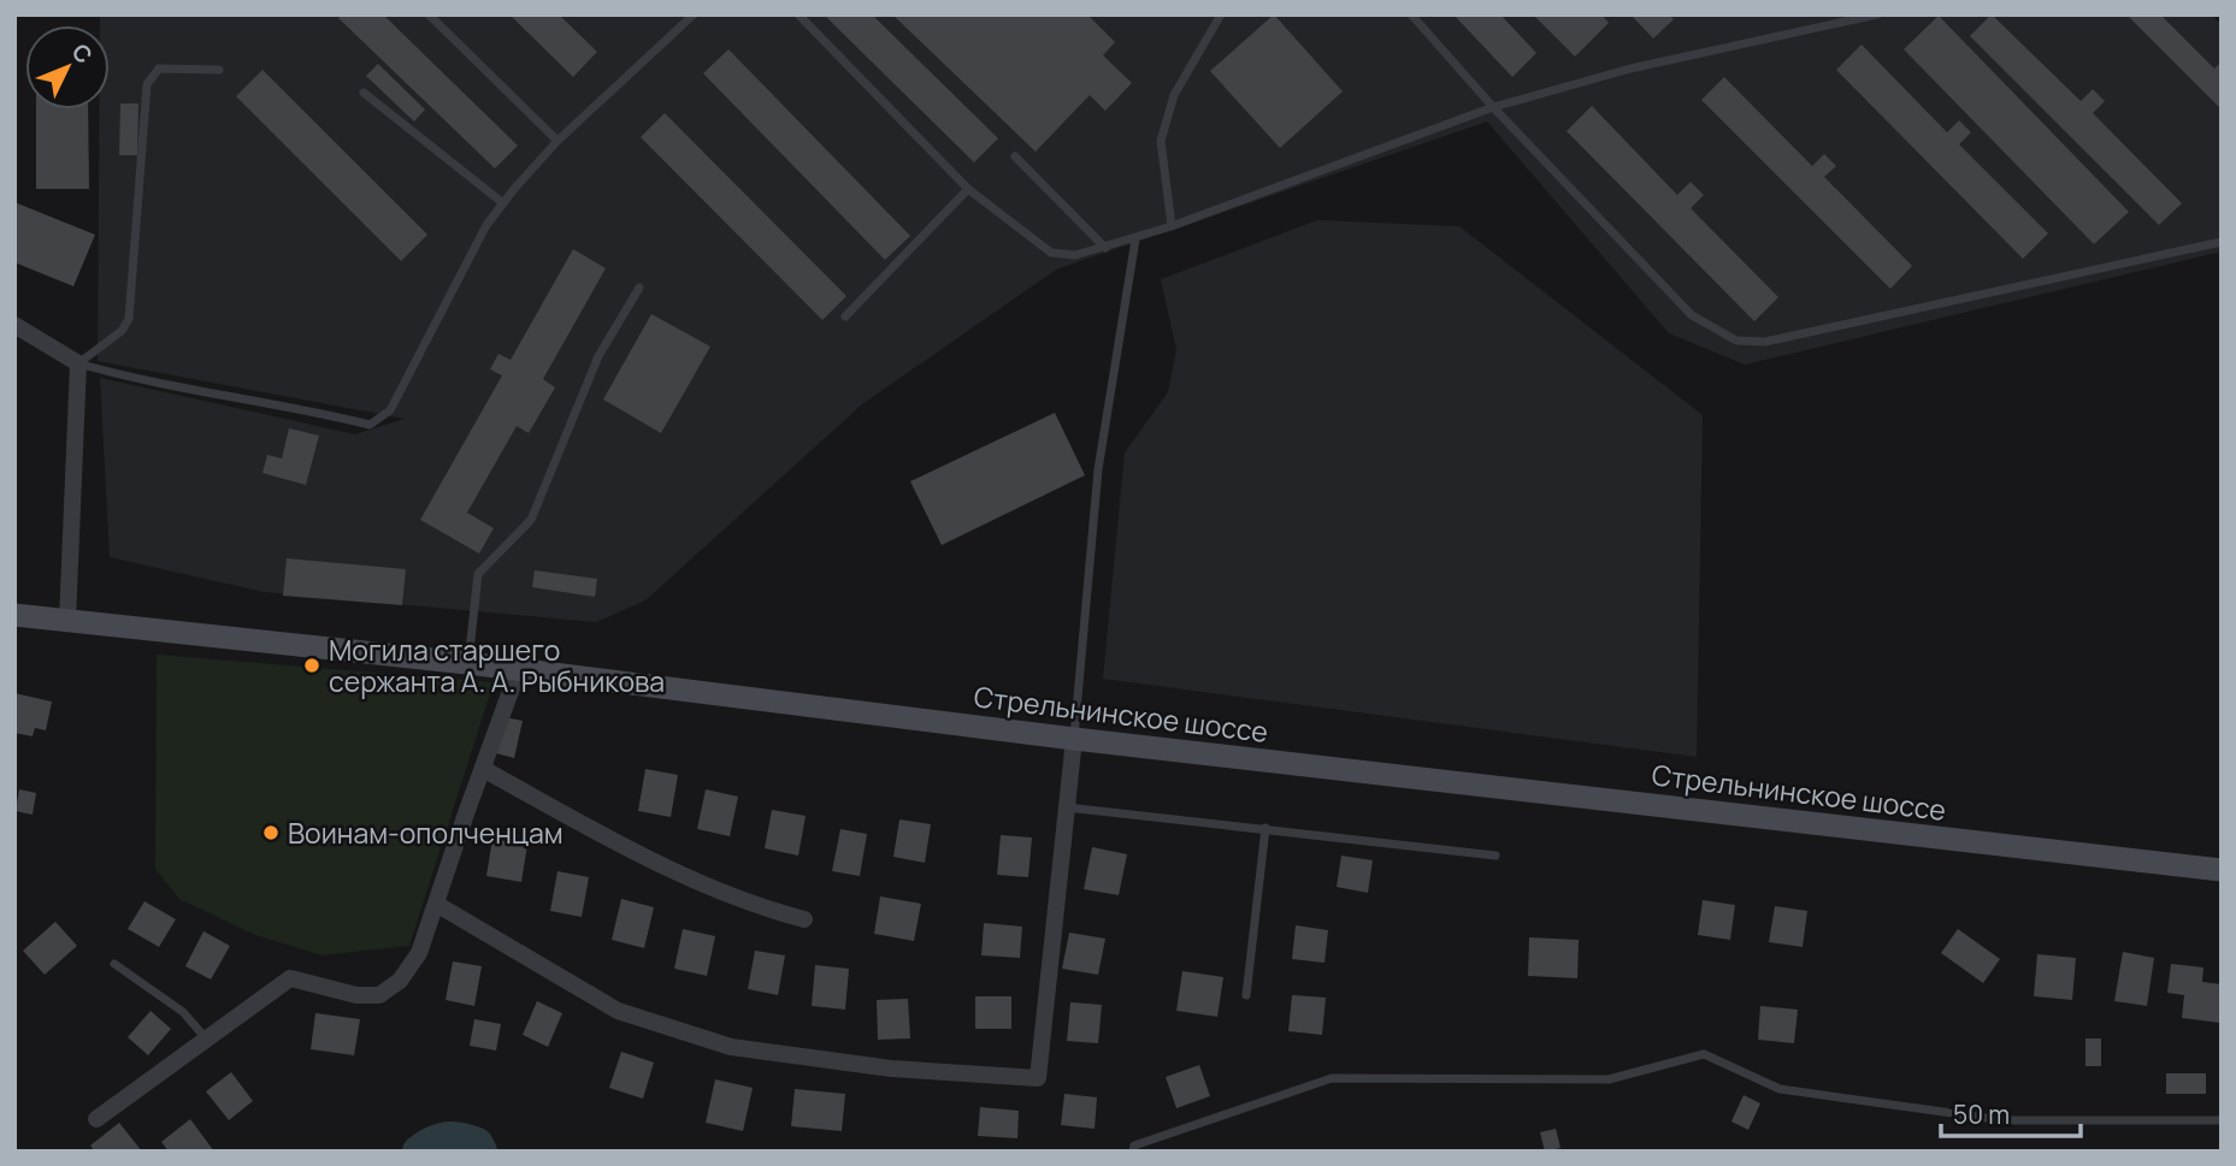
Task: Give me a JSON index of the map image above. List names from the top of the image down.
{
  "streets": {
    "main road": ["Стрельнинское шоссе"]
  },
  "places": ["Могила старшего сержанта А. А. Рыбникова", "Воинам-ополченцам"],
  "scale_bar": "50 m",
  "north": "top right"
}
